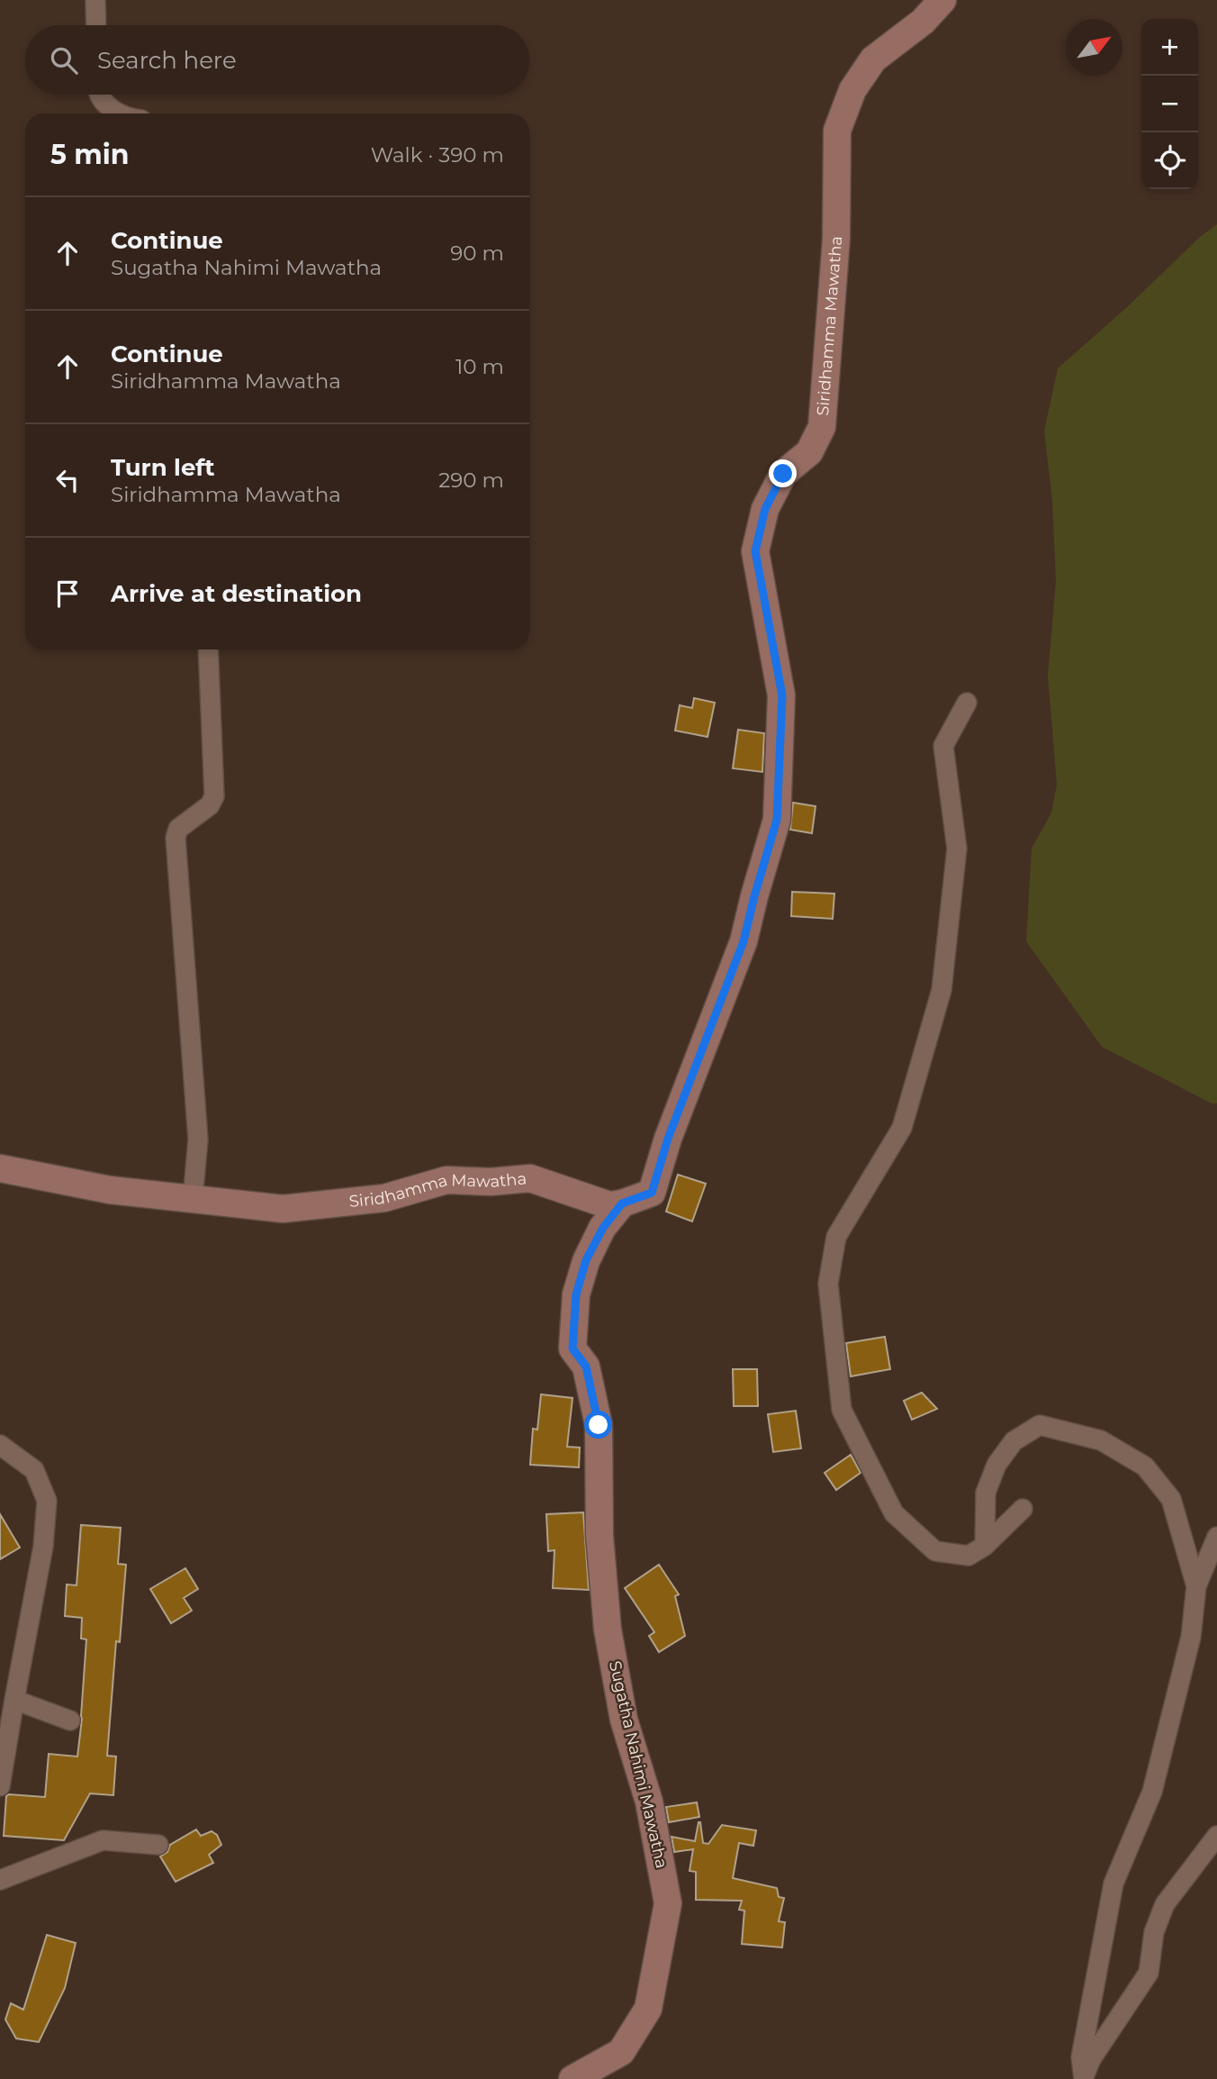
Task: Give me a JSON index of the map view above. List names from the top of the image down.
{
  "streets": {
    "street": ["Siridhamma Mawatha", "Sugatha Nahimi Mawatha"]
  },
  "crossings": [
    ["Siridhamma Mawatha", "Sugatha Nahimi Mawatha"]
  ],
  "north": "top right",
  "page": {
    "map_buttons": ["+", "−"],
    "search": "Search here",
    "heading": ["5 min", "Walk · 390 m"],
    "list": [
      ["Continue", "Sugatha Nahimi Mawatha", "90 m"],
      ["Continue", "Siridhamma Mawatha", "10 m"],
      ["Turn left", "Siridhamma Mawatha", "290 m"],
      "Arrive at destination"
    ]
  }
}
